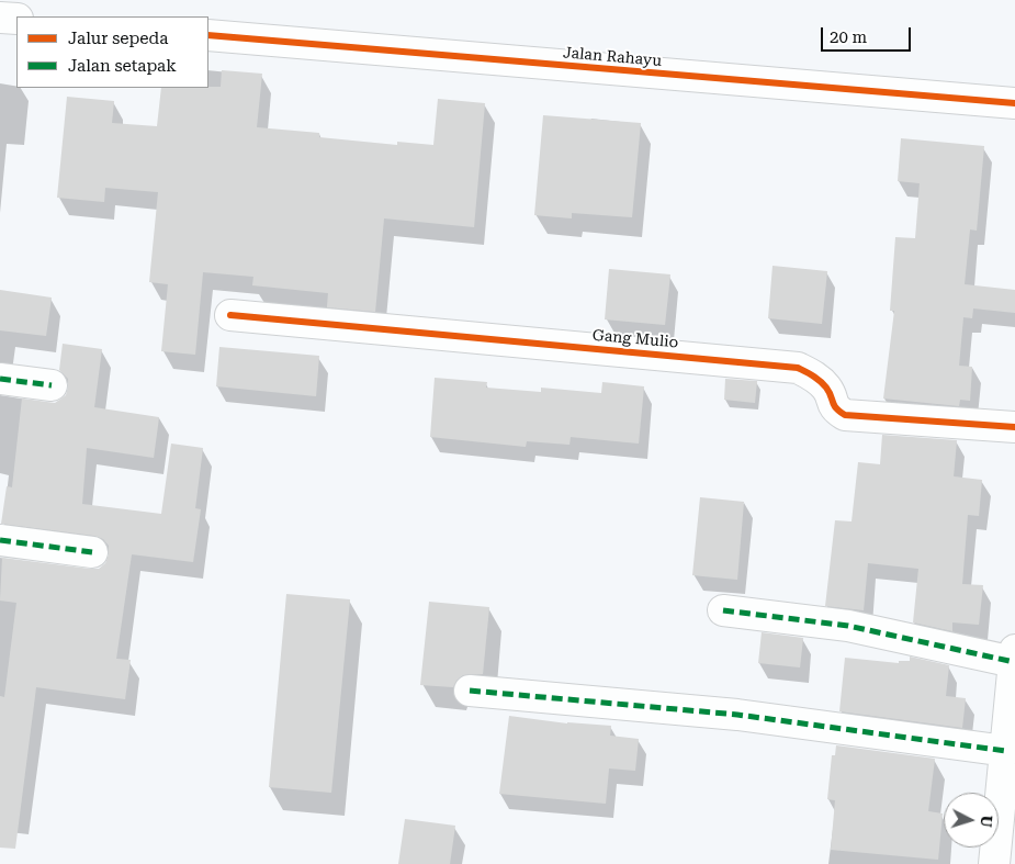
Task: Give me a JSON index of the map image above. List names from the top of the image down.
{
  "streets": {
    "street": ["Jalan Rahayu", "Gang Mulio"]
  },
  "legend": ["Jalur sepeda", "Jalan setapak"],
  "scale_bar": "20 m",
  "north": "right"
}
